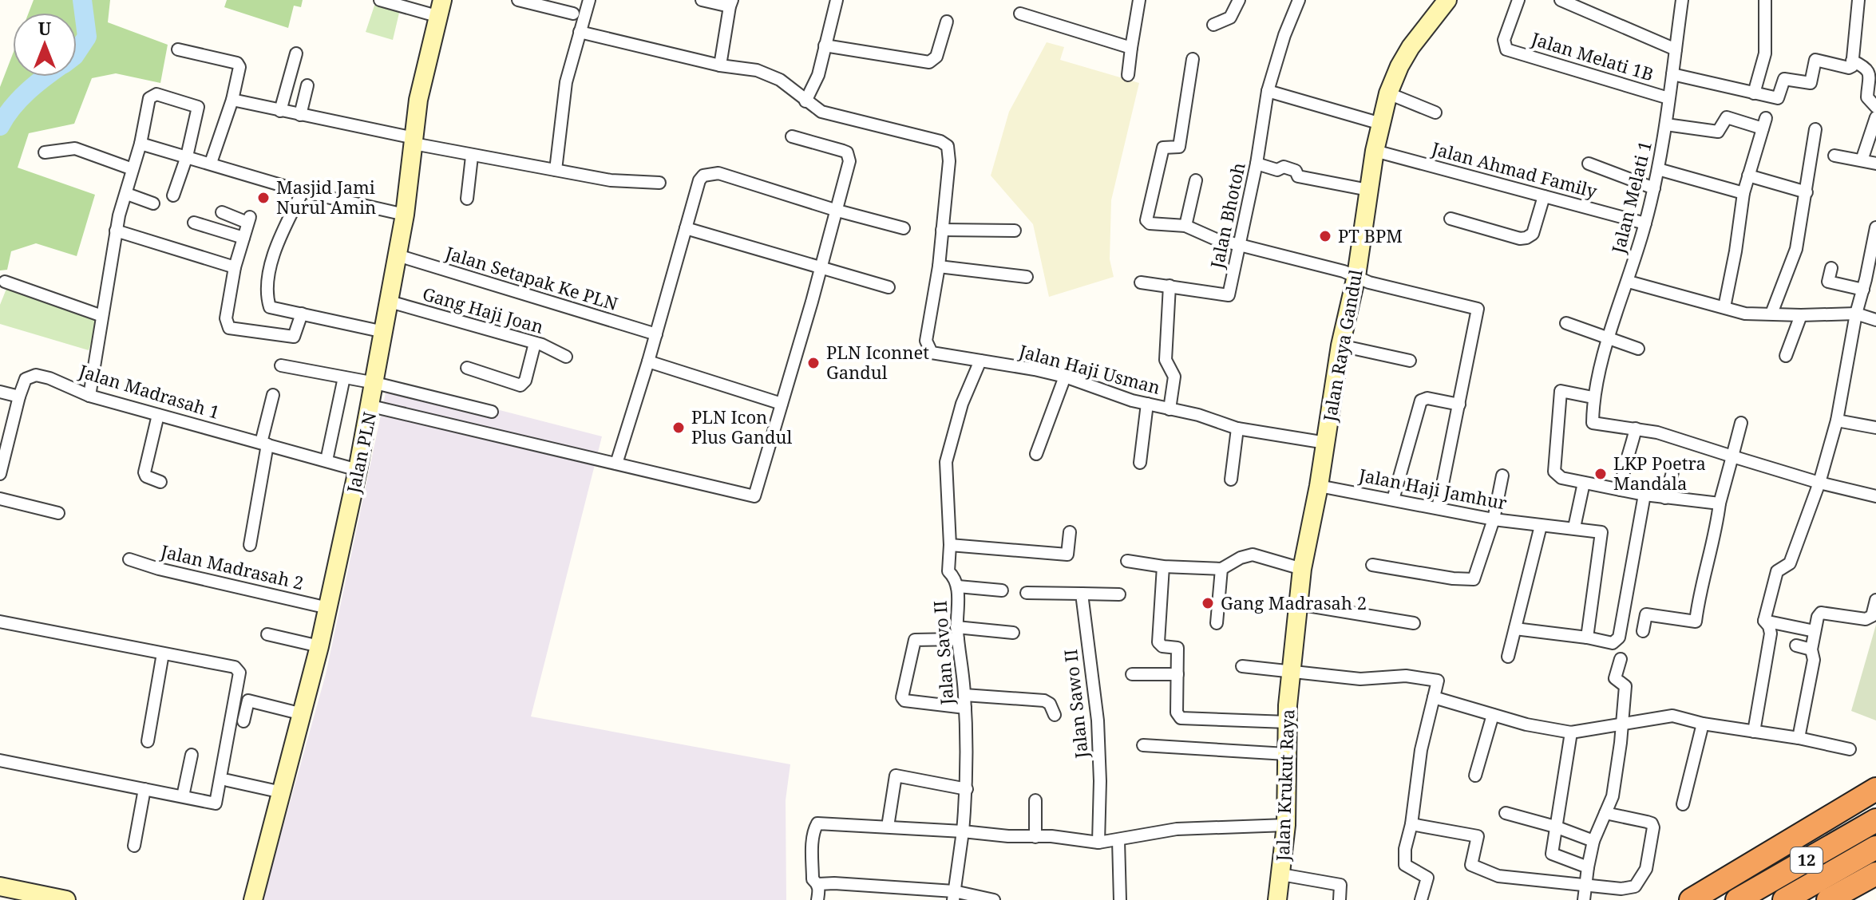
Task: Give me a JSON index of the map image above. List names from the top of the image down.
{
  "streets": {
    "highway": ["12"],
    "street": [
      "Jalan Melati 1B",
      "Jalan Ahmad Family",
      "Jalan Melati 1",
      "Jalan Bhotoh",
      "Jalan Setapak Ke PLN",
      "Gang Haji Joan",
      "Jalan Raya Gandul",
      "Jalan Haji Usman",
      "Jalan Madrasah 1",
      "Jalan PLN",
      "Jalan Haji Jamhur",
      "Jalan Madrasah 2",
      "Jalan Savo II",
      "Jalan Sawo II",
      "Jalan Krukut Raya"
    ]
  },
  "crossings": [
    ["Jalan Melati 1B", "Jalan Melati 1"],
    ["Jalan Ahmad Family", "Jalan Melati 1"],
    ["Jalan Ahmad Family", "Jalan Raya Gandul"],
    ["Jalan Setapak Ke PLN", "Jalan PLN"],
    ["Gang Haji Joan", "Jalan PLN"],
    ["Jalan Raya Gandul", "Jalan Haji Usman"],
    ["Jalan Raya Gandul", "Jalan Haji Jamhur"],
    ["Jalan Raya Gandul", "Jalan Krukut Raya"],
    ["Jalan Haji Usman", "Jalan Savo II"],
    ["Jalan Madrasah 1", "Jalan PLN"],
    ["Jalan PLN", "Jalan Madrasah 2"]
  ],
  "places": [
    "Masjid Jami Nurul Amin",
    "PT BPM",
    "PLN Iconnet Gandul",
    "PLN Icon Plus Gandul",
    "LKP Poetra Mandala",
    "Gang Madrasah 2"
  ],
  "north": "top"
}
